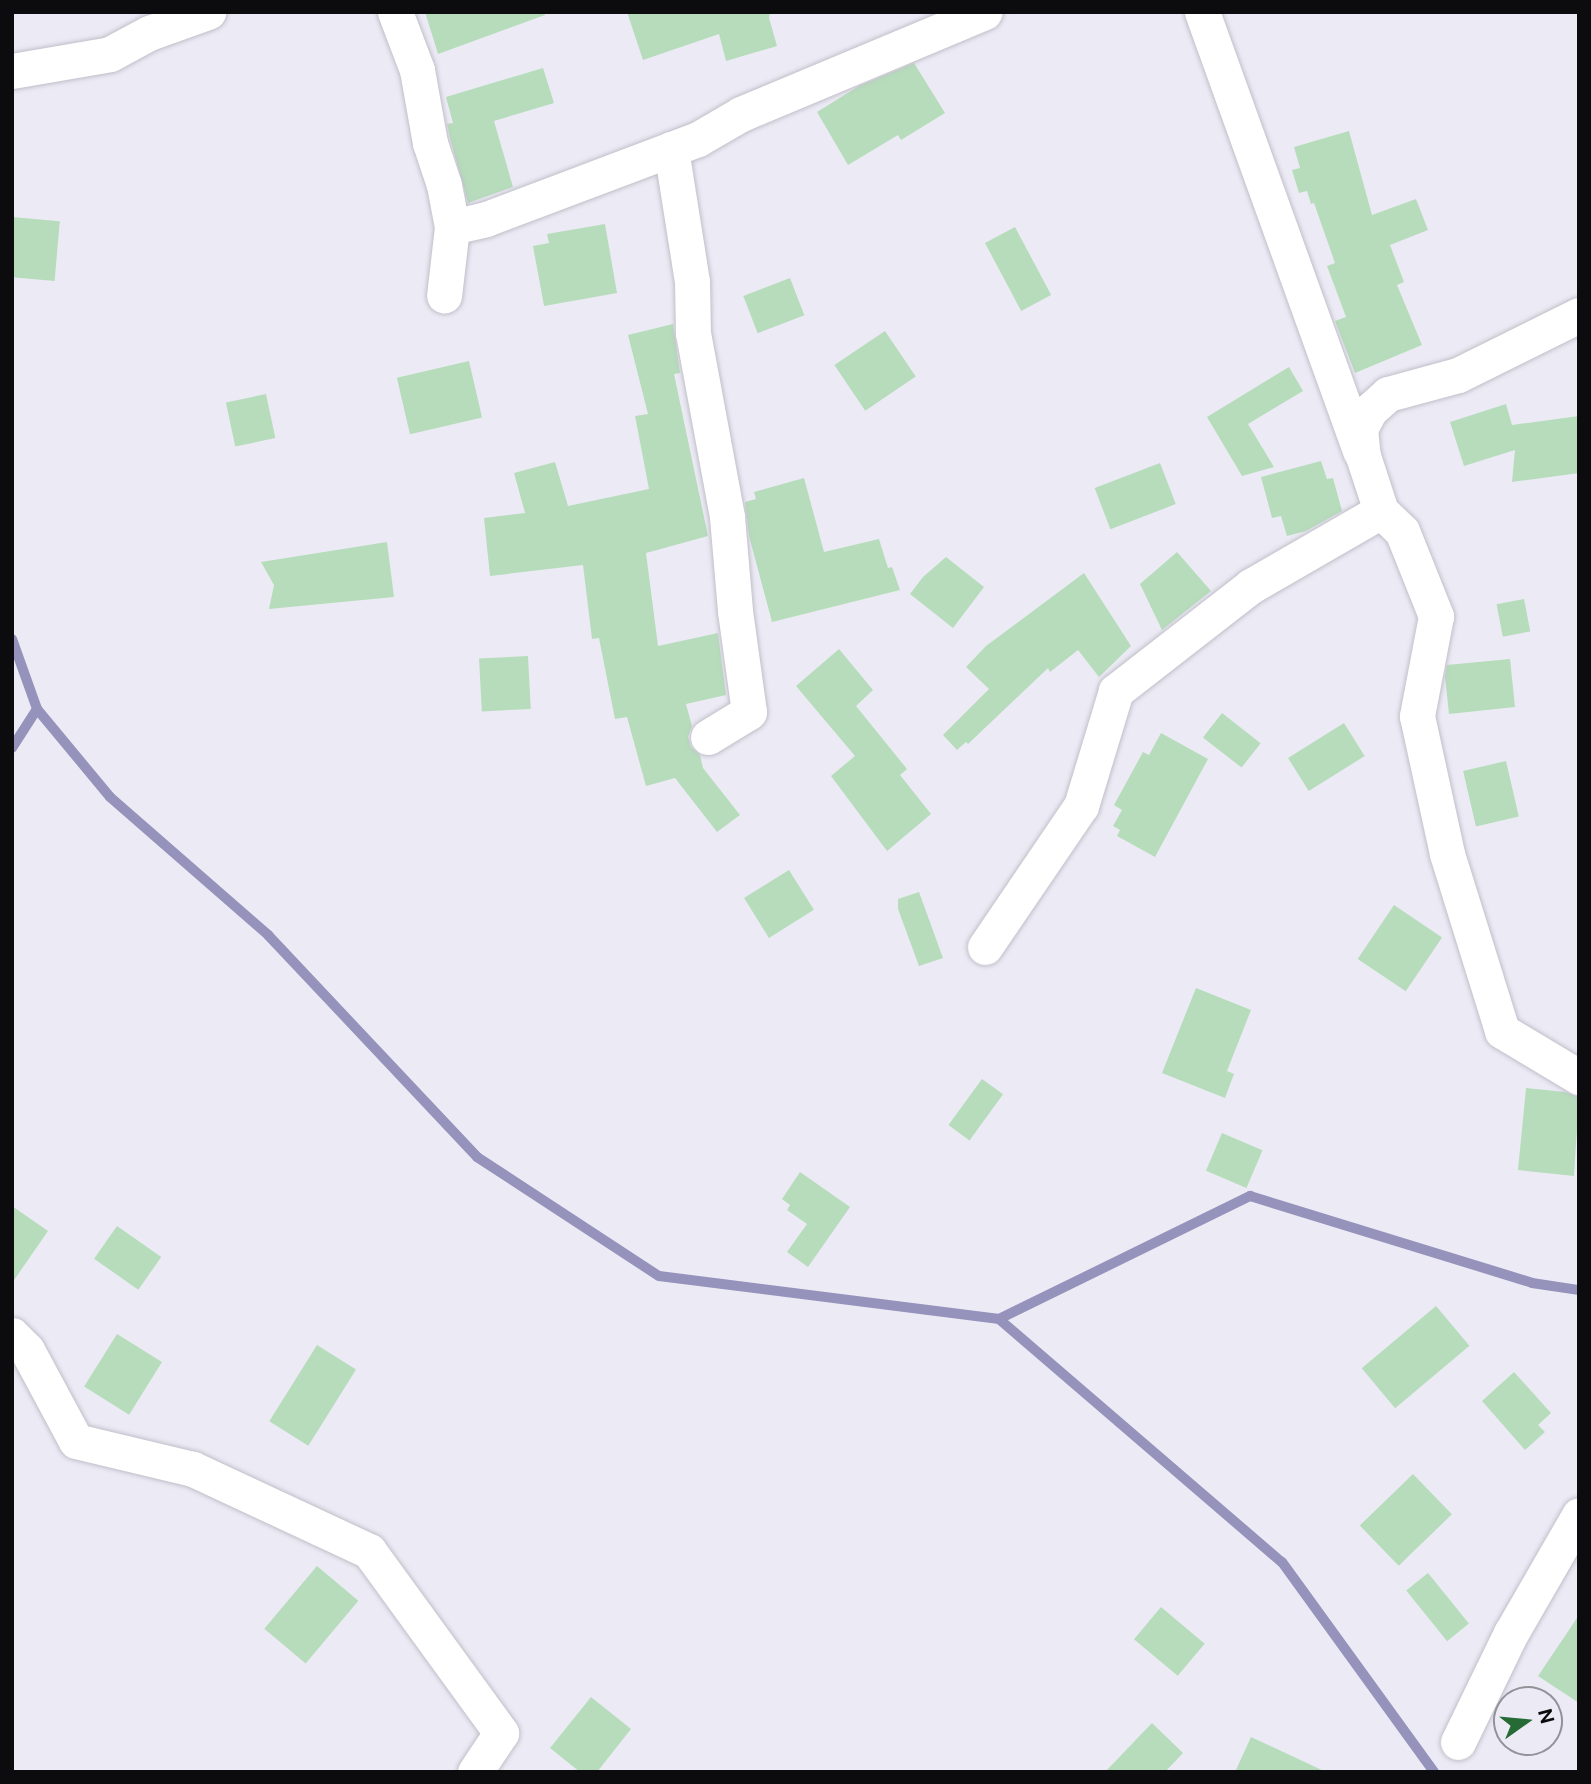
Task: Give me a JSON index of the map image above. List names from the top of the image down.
{
  "north": "right"
}
